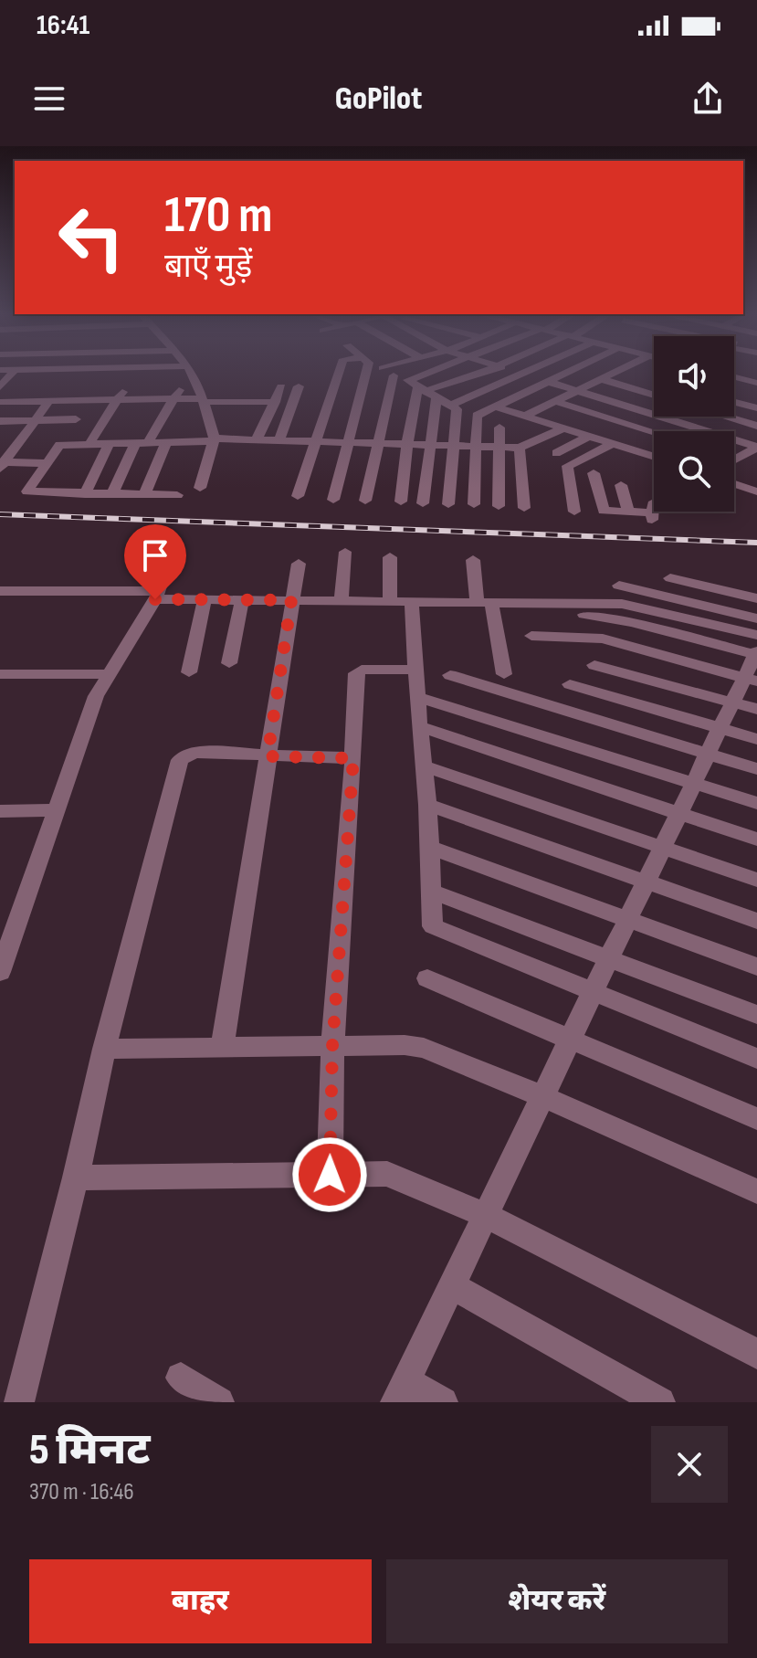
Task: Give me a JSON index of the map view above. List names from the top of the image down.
{
  "page": {
    "status": "16:41",
    "header": "GoPilot",
    "turn": ["170 m", "बाएँ मुड़ें"],
    "heading": ["5 मिनट", "370 m · 16:46"],
    "buttons": ["बाहर", "शेयर करें"]
  }
}
